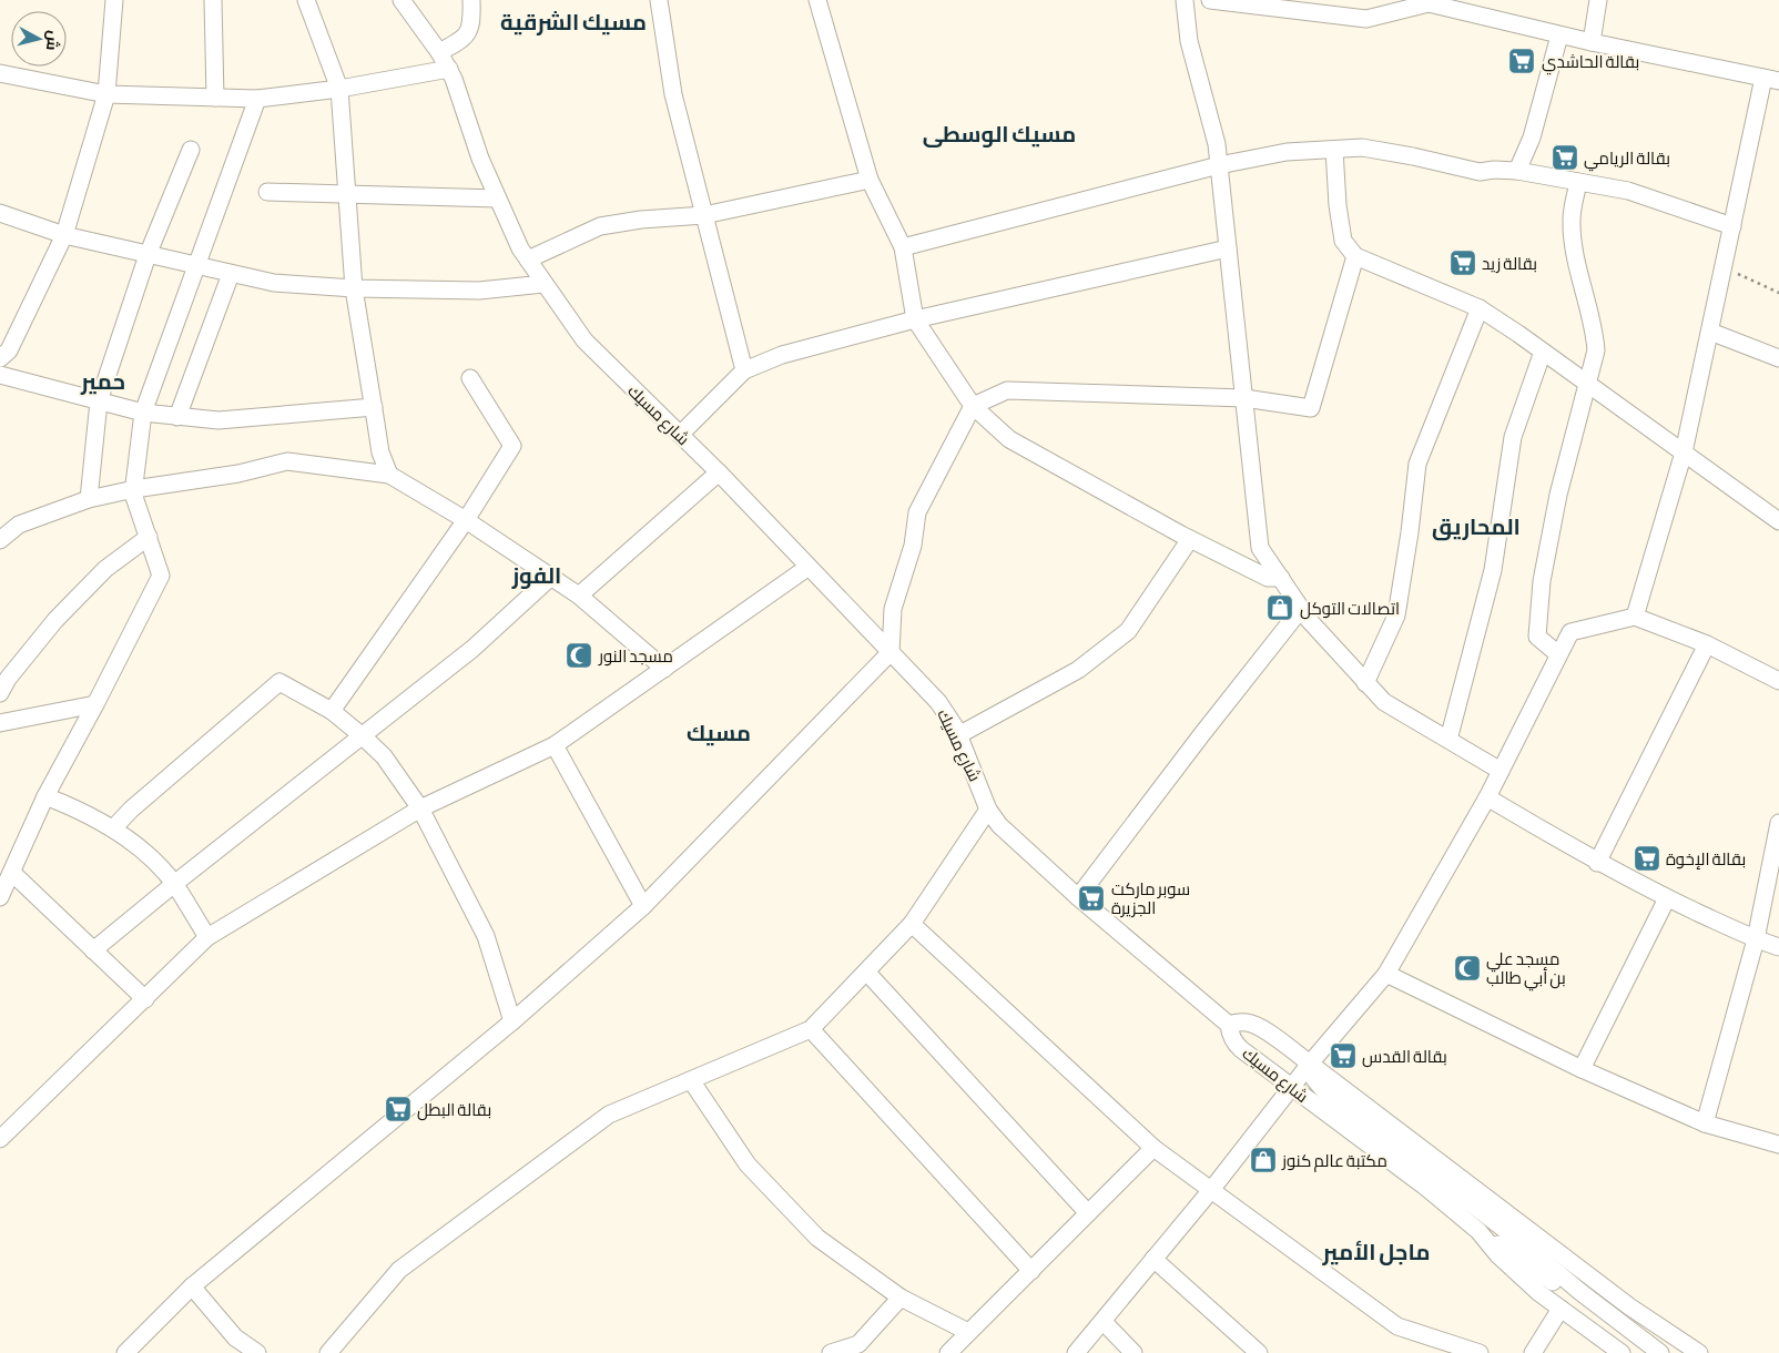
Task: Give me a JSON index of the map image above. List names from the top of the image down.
{
  "streets": {
    "street": ["شارع مسيك"]
  },
  "districts": [
    "مسيك الشرقية",
    "مسيك الوسطى",
    "حمير",
    "المحاريق",
    "الفوز",
    "مسيك",
    "ماجل الأمير"
  ],
  "places": {
    "supermarket": [
      "بقالة الحاشدي",
      "بقالة الريامي",
      "بقالة زيد",
      "بقالة الإخوة",
      "سوبر ماركت الجزيرة",
      "بقالة القدس",
      "بقالة البطل"
    ],
    "shop": ["اتصالات التوكل", "مكتبة عالم كنوز"],
    "mosque": ["مسجد النور", "مسجد علي بن أبي طالب"]
  },
  "north": "right"
}
